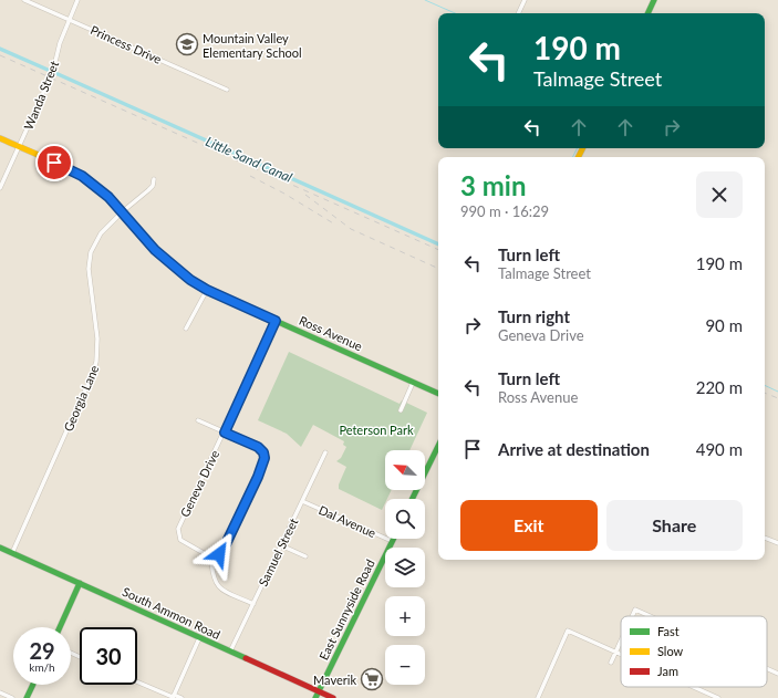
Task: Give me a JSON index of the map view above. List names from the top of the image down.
{
  "streets": {
    "main road": ["Ross Avenue", "East Sunnyside Road", "South Ammon Road"],
    "street": [
      "Princess Drive",
      "Wanda Street",
      "Georgia Lane",
      "Geneva Drive",
      "Dal Avenue",
      "Samuel Street"
    ]
  },
  "crossings": [
    ["Princess Drive", "Wanda Street"],
    ["Wanda Street", "Ross Avenue"],
    ["Ross Avenue", "Georgia Lane"],
    ["Ross Avenue", "Geneva Drive"],
    ["Georgia Lane", "South Ammon Road"],
    ["Dal Avenue", "Samuel Street"],
    ["Dal Avenue", "East Sunnyside Road"],
    ["Samuel Street", "South Ammon Road"],
    ["East Sunnyside Road", "South Ammon Road"]
  ],
  "water": ["Little Sand Canal"],
  "parks": ["Peterson Park"],
  "places": {
    "school or university": ["Mountain Valley Elementary School"],
    "supermarket": ["Maverik"]
  },
  "legend": ["Fast", "Slow", "Jam"],
  "north": "top left",
  "page": {
    "turn": ["190 m", "Talmage Street"],
    "heading": ["3 min", "990 m · 16:29"],
    "list": [
      {
        "name": "Turn left",
        "note": "Talmage Street",
        "value": "190 m"
      },
      {
        "name": "Turn right",
        "note": "Geneva Drive",
        "value": "90 m"
      },
      {
        "name": "Turn left",
        "note": "Ross Avenue",
        "value": "220 m"
      },
      {
        "name": "Arrive at destination",
        "value": "490 m"
      }
    ],
    "map_buttons": ["+", "−"],
    "buttons": ["Exit", "Share"],
    "speed": "29 km/h",
    "limit": "30"
  }
}
